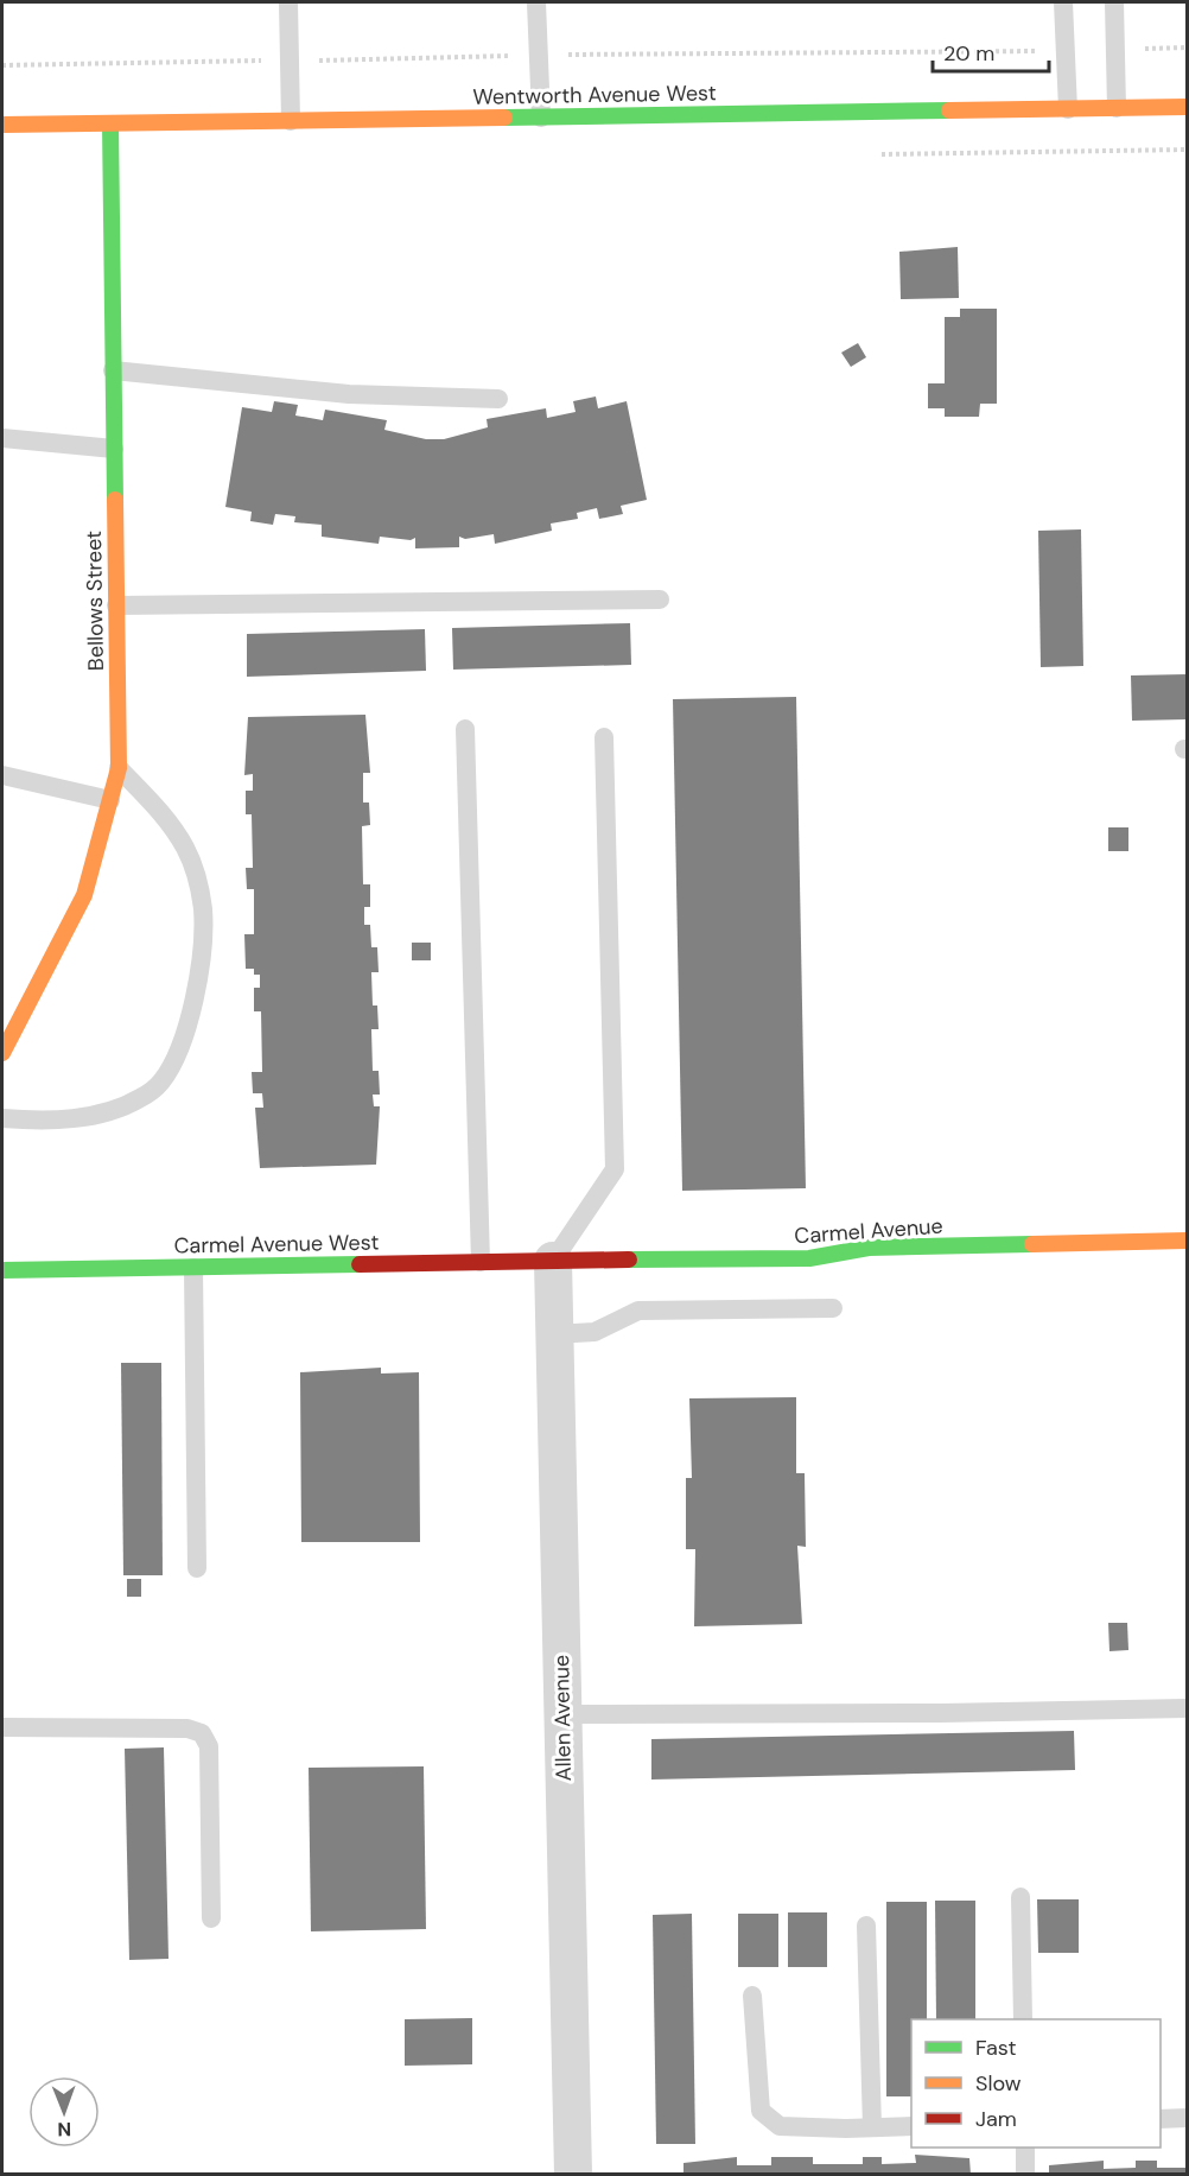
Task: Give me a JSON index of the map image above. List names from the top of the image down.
{
  "streets": {
    "street": [
      "Wentworth Avenue West",
      "Bellows Street",
      "Carmel Avenue",
      "Carmel Avenue West",
      "Allen Avenue"
    ]
  },
  "crossings": [
    ["Wentworth Avenue West", "Bellows Street"],
    ["Carmel Avenue", "Carmel Avenue West"],
    ["Carmel Avenue", "Allen Avenue"],
    ["Carmel Avenue West", "Allen Avenue"]
  ],
  "legend": ["Fast", "Slow", "Jam"],
  "scale_bar": "20 m",
  "north": "bottom"
}
